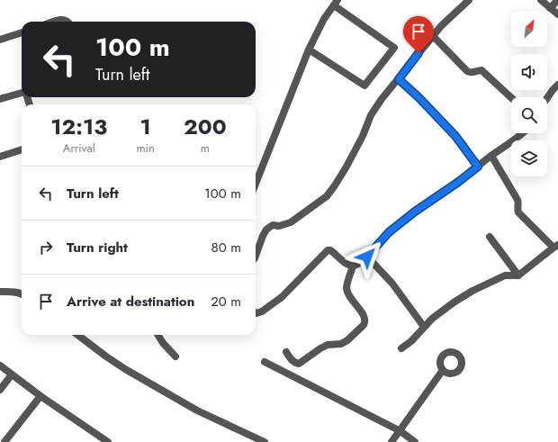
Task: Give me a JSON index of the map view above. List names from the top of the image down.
{
  "north": "top right",
  "page": {
    "turn": ["100 m", "Turn left"],
    "eta": [
      "12:13",
      "Arrival",
      "1",
      "min",
      "200",
      "m"
    ],
    "list": [
      {
        "name": "Turn left",
        "value": "100 m"
      },
      {
        "name": "Turn right",
        "value": "80 m"
      },
      {
        "name": "Arrive at destination",
        "value": "20 m"
      }
    ]
  }
}
